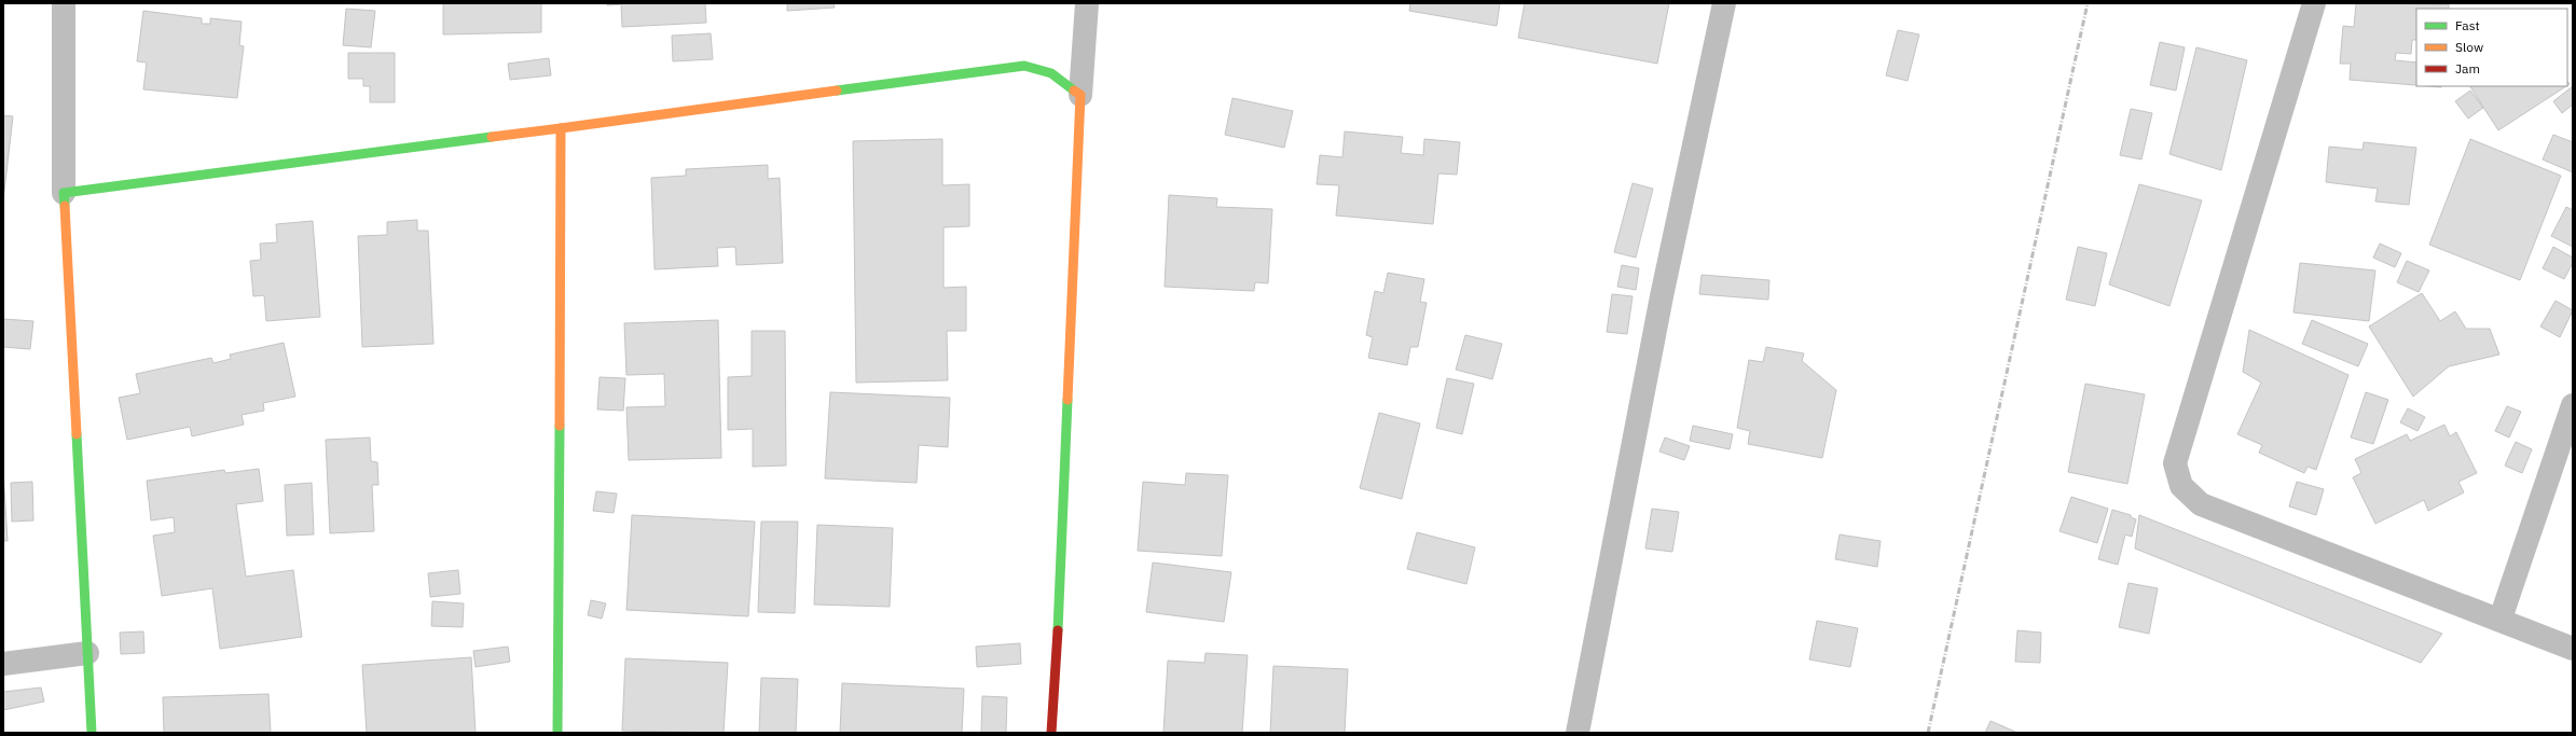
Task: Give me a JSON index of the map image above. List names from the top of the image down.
{
  "legend": ["Fast", "Slow", "Jam"]
}
